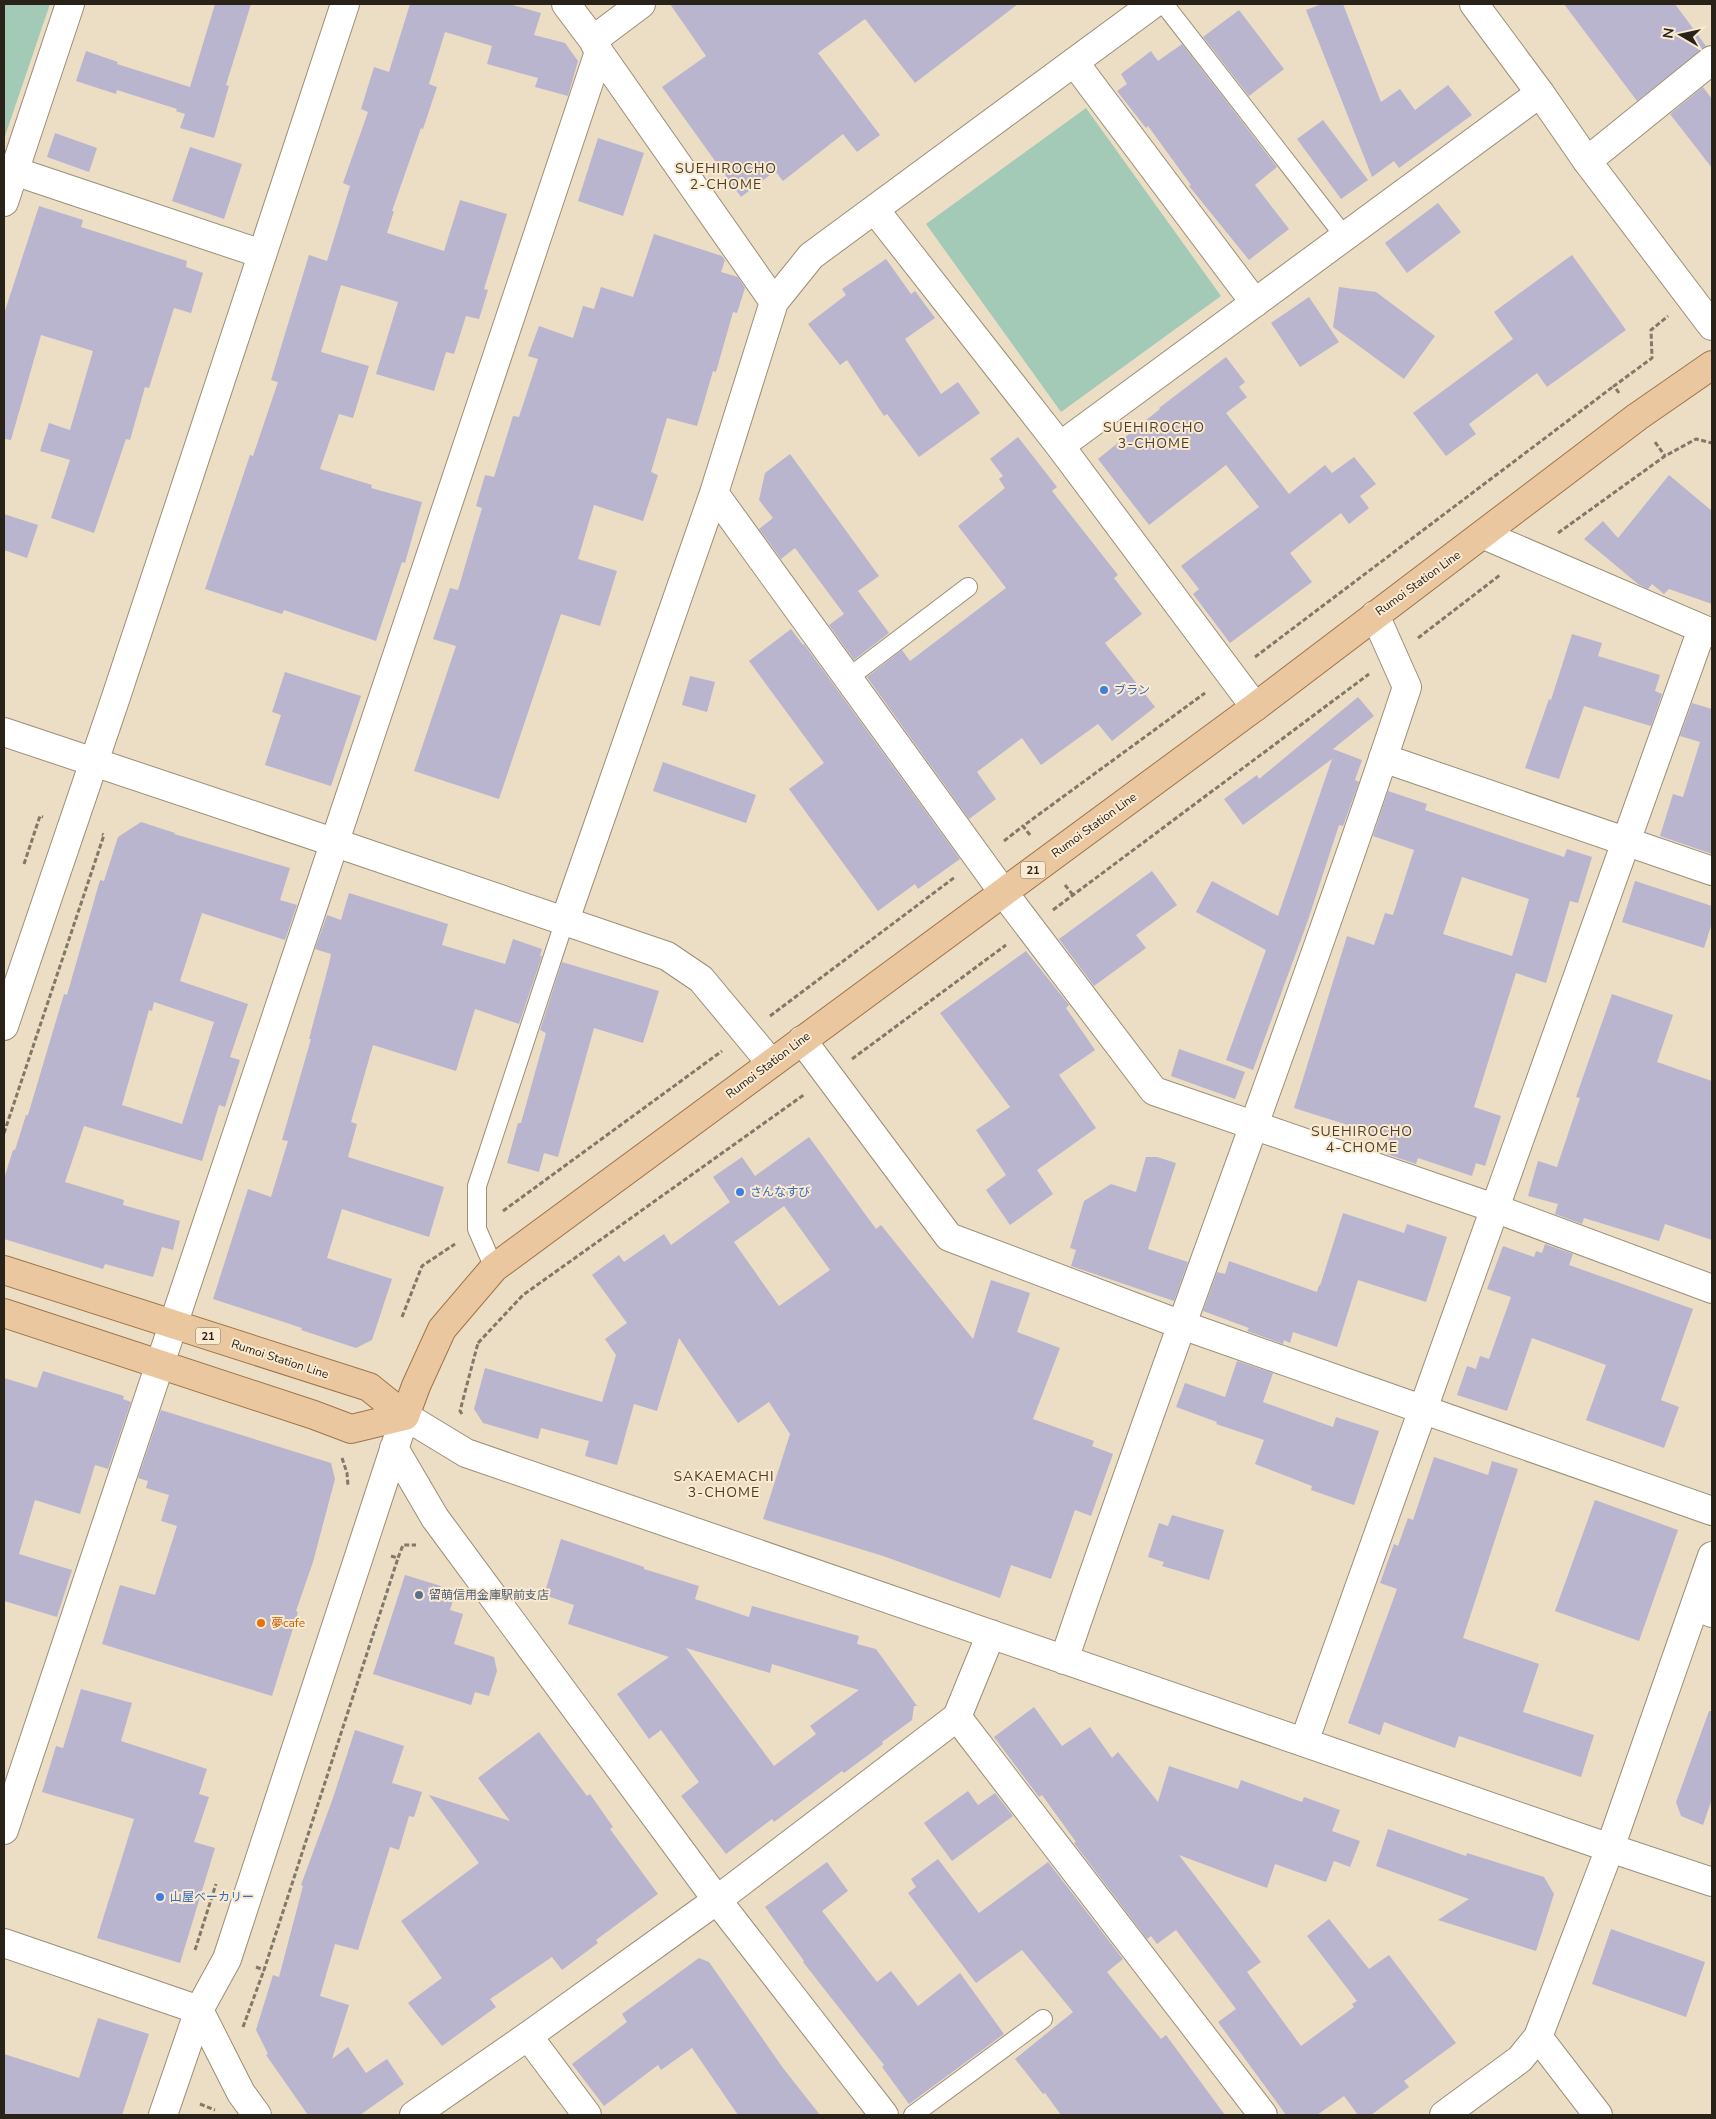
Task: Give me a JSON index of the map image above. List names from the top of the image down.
{
  "streets": {
    "main road": ["Rumoi Station Line", "21"]
  },
  "districts": [
    "SUEHIROCHO 2-CHOME",
    "SUEHIROCHO 3-CHOME",
    "SUEHIROCHO 4-CHOME",
    "SAKAEMACHI 3-CHOME"
  ],
  "places": [
    "ブラン",
    "さんなすび",
    "留萌信用金庫駅前支店",
    "夢cafe",
    "山屋ベーカリー"
  ],
  "north": "left"
}
